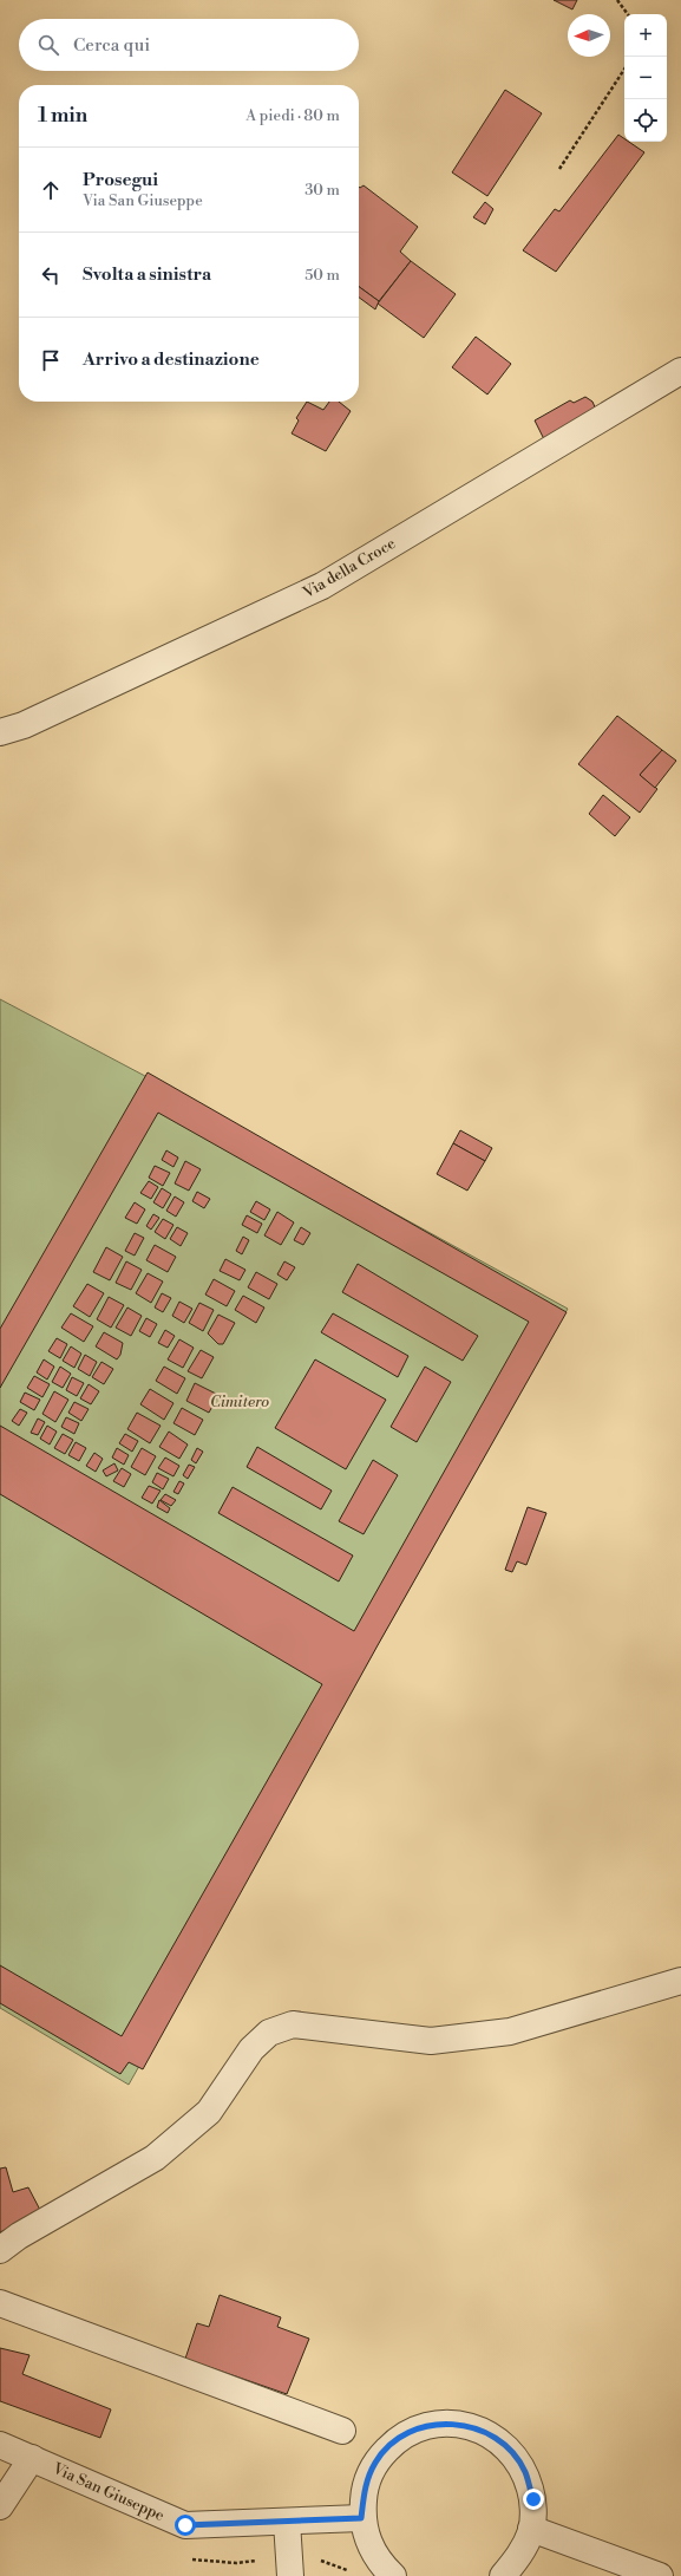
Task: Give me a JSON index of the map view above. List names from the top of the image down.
{
  "streets": {
    "street": ["Via della Croce", "Via San Giuseppe"]
  },
  "parks": ["Cimitero"],
  "north": "left",
  "page": {
    "map_buttons": ["+", "−"],
    "search": "Cerca qui",
    "heading": ["1 min", "A piedi · 80 m"],
    "list": [
      ["Prosegui", "Via San Giuseppe", "30 m"],
      ["Svolta a sinistra", "50 m"],
      "Arrivo a destinazione"
    ]
  }
}
